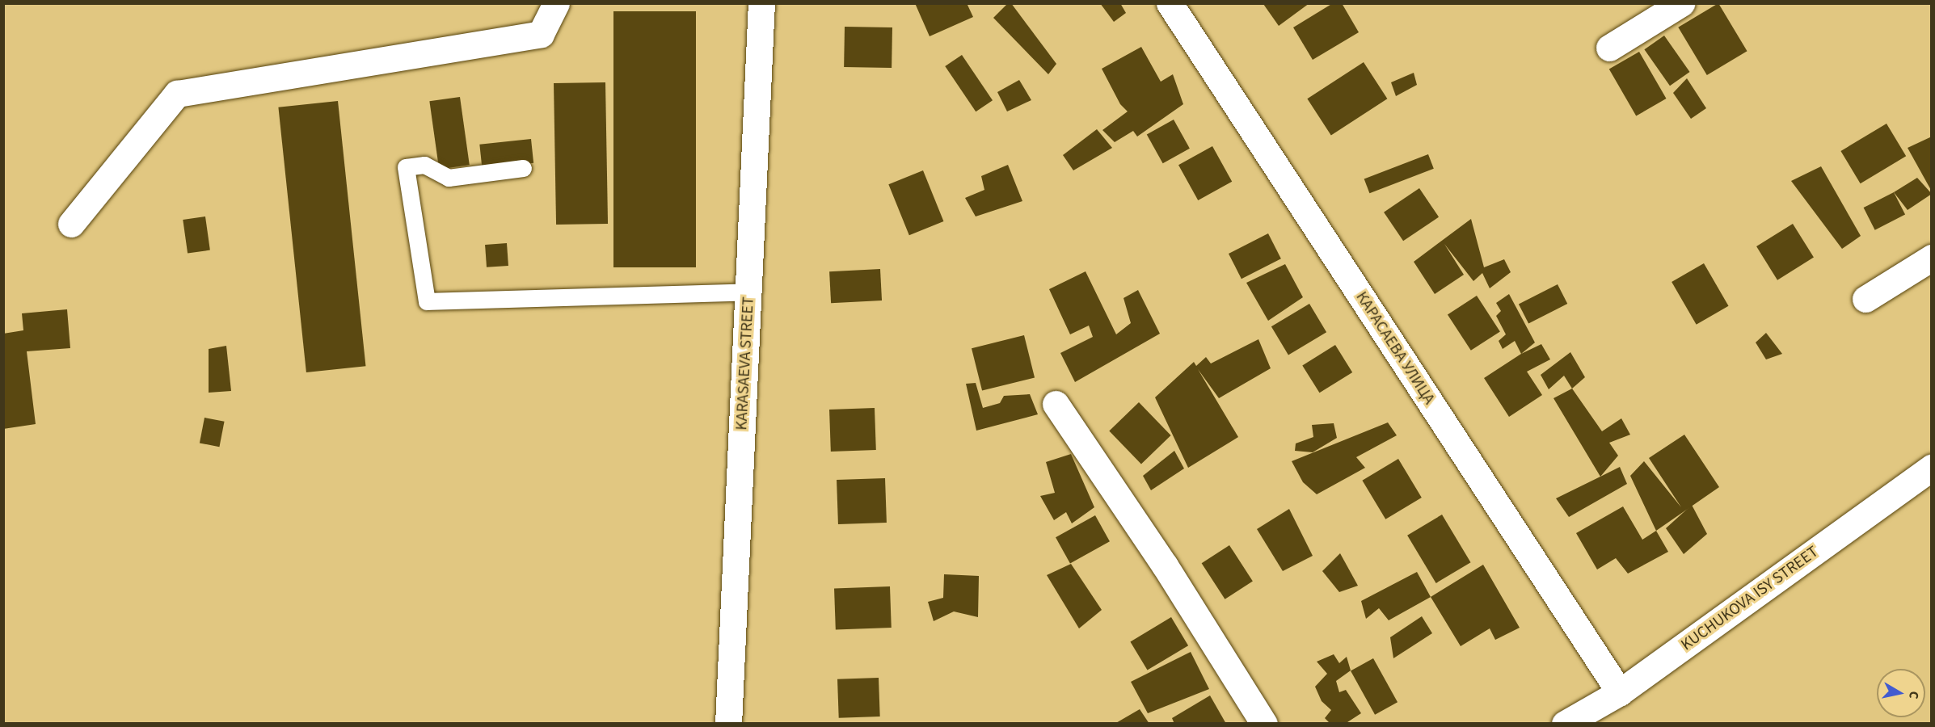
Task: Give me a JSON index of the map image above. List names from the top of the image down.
{
  "streets": {
    "street": ["КАРАСАЕВА УЛИЦА", "KARASAEVA STREET", "KUCHUKOVA ISY STREET"]
  },
  "crossings": [
    ["КАРАСАЕВА УЛИЦА", "KUCHUKOVA ISY STREET"]
  ],
  "north": "right"
}
